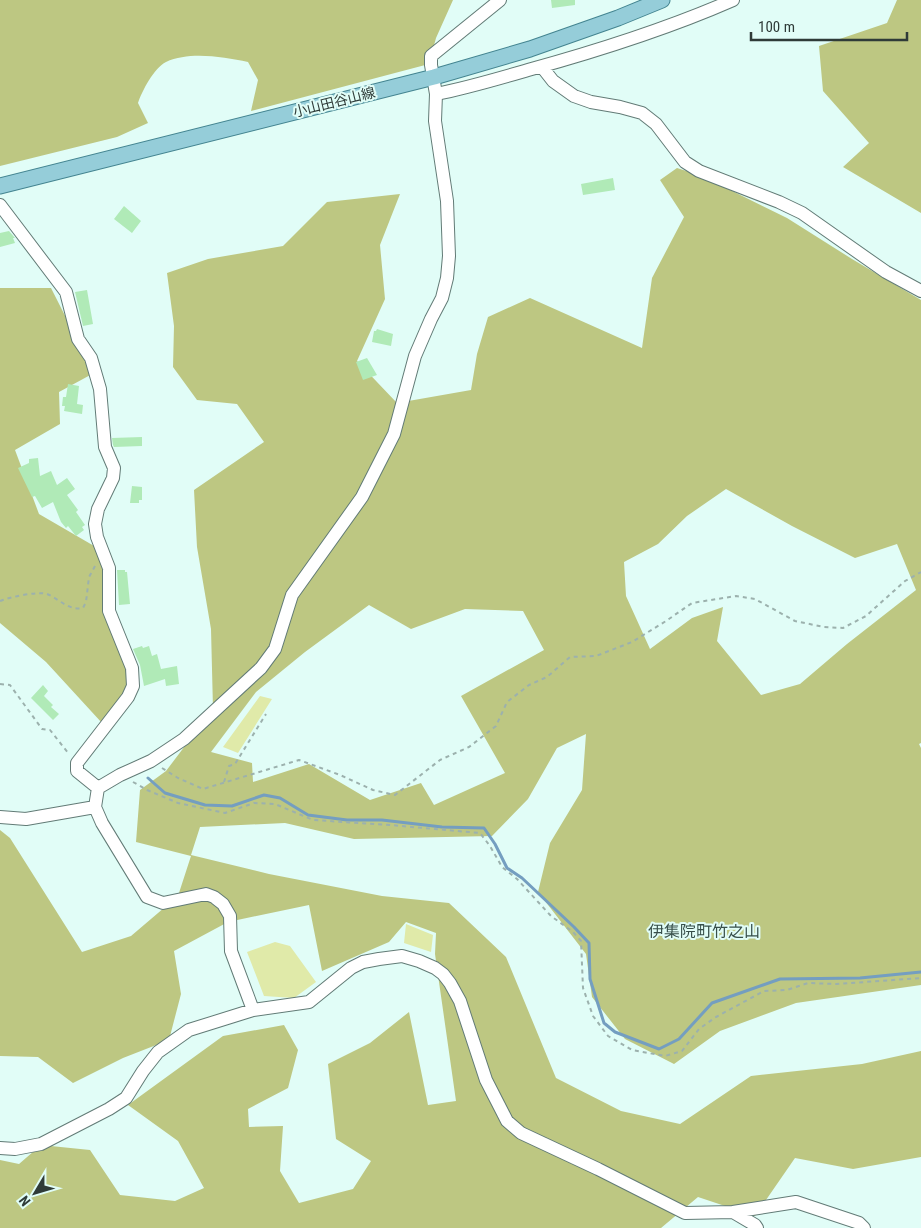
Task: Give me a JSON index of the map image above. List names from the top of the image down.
{
  "streets": {
    "main road": ["小山田谷山線"]
  },
  "districts": ["伊集院町竹之山"],
  "scale_bar": "100 m",
  "north": "bottom left"
}
